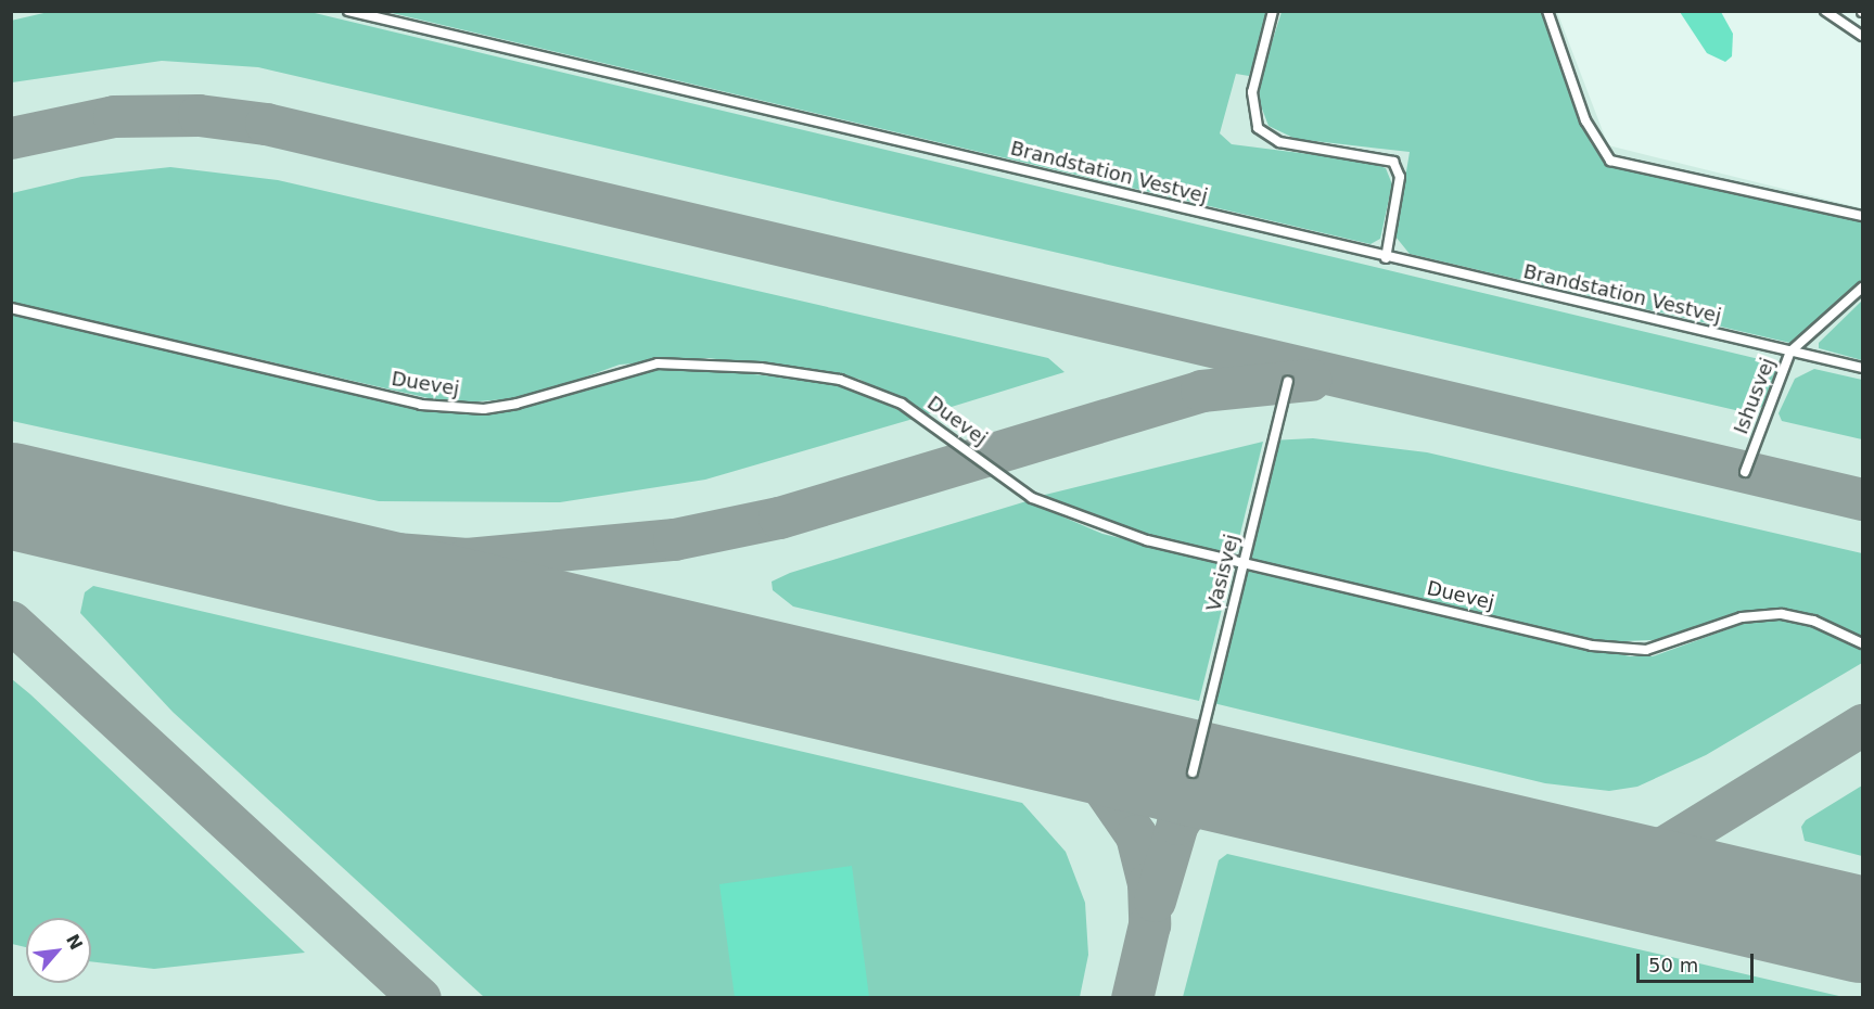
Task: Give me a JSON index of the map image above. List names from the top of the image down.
{
  "streets": {
    "lane": [
      "Brandstation Vestvej",
      "Duevej",
      "Ishusvej",
      "Vasisvej"
    ]
  },
  "crossings": [
    ["Brandstation Vestvej", "Ishusvej"],
    ["Duevej", "Vasisvej"]
  ],
  "scale_bar": "50 m",
  "north": "top right"
}
